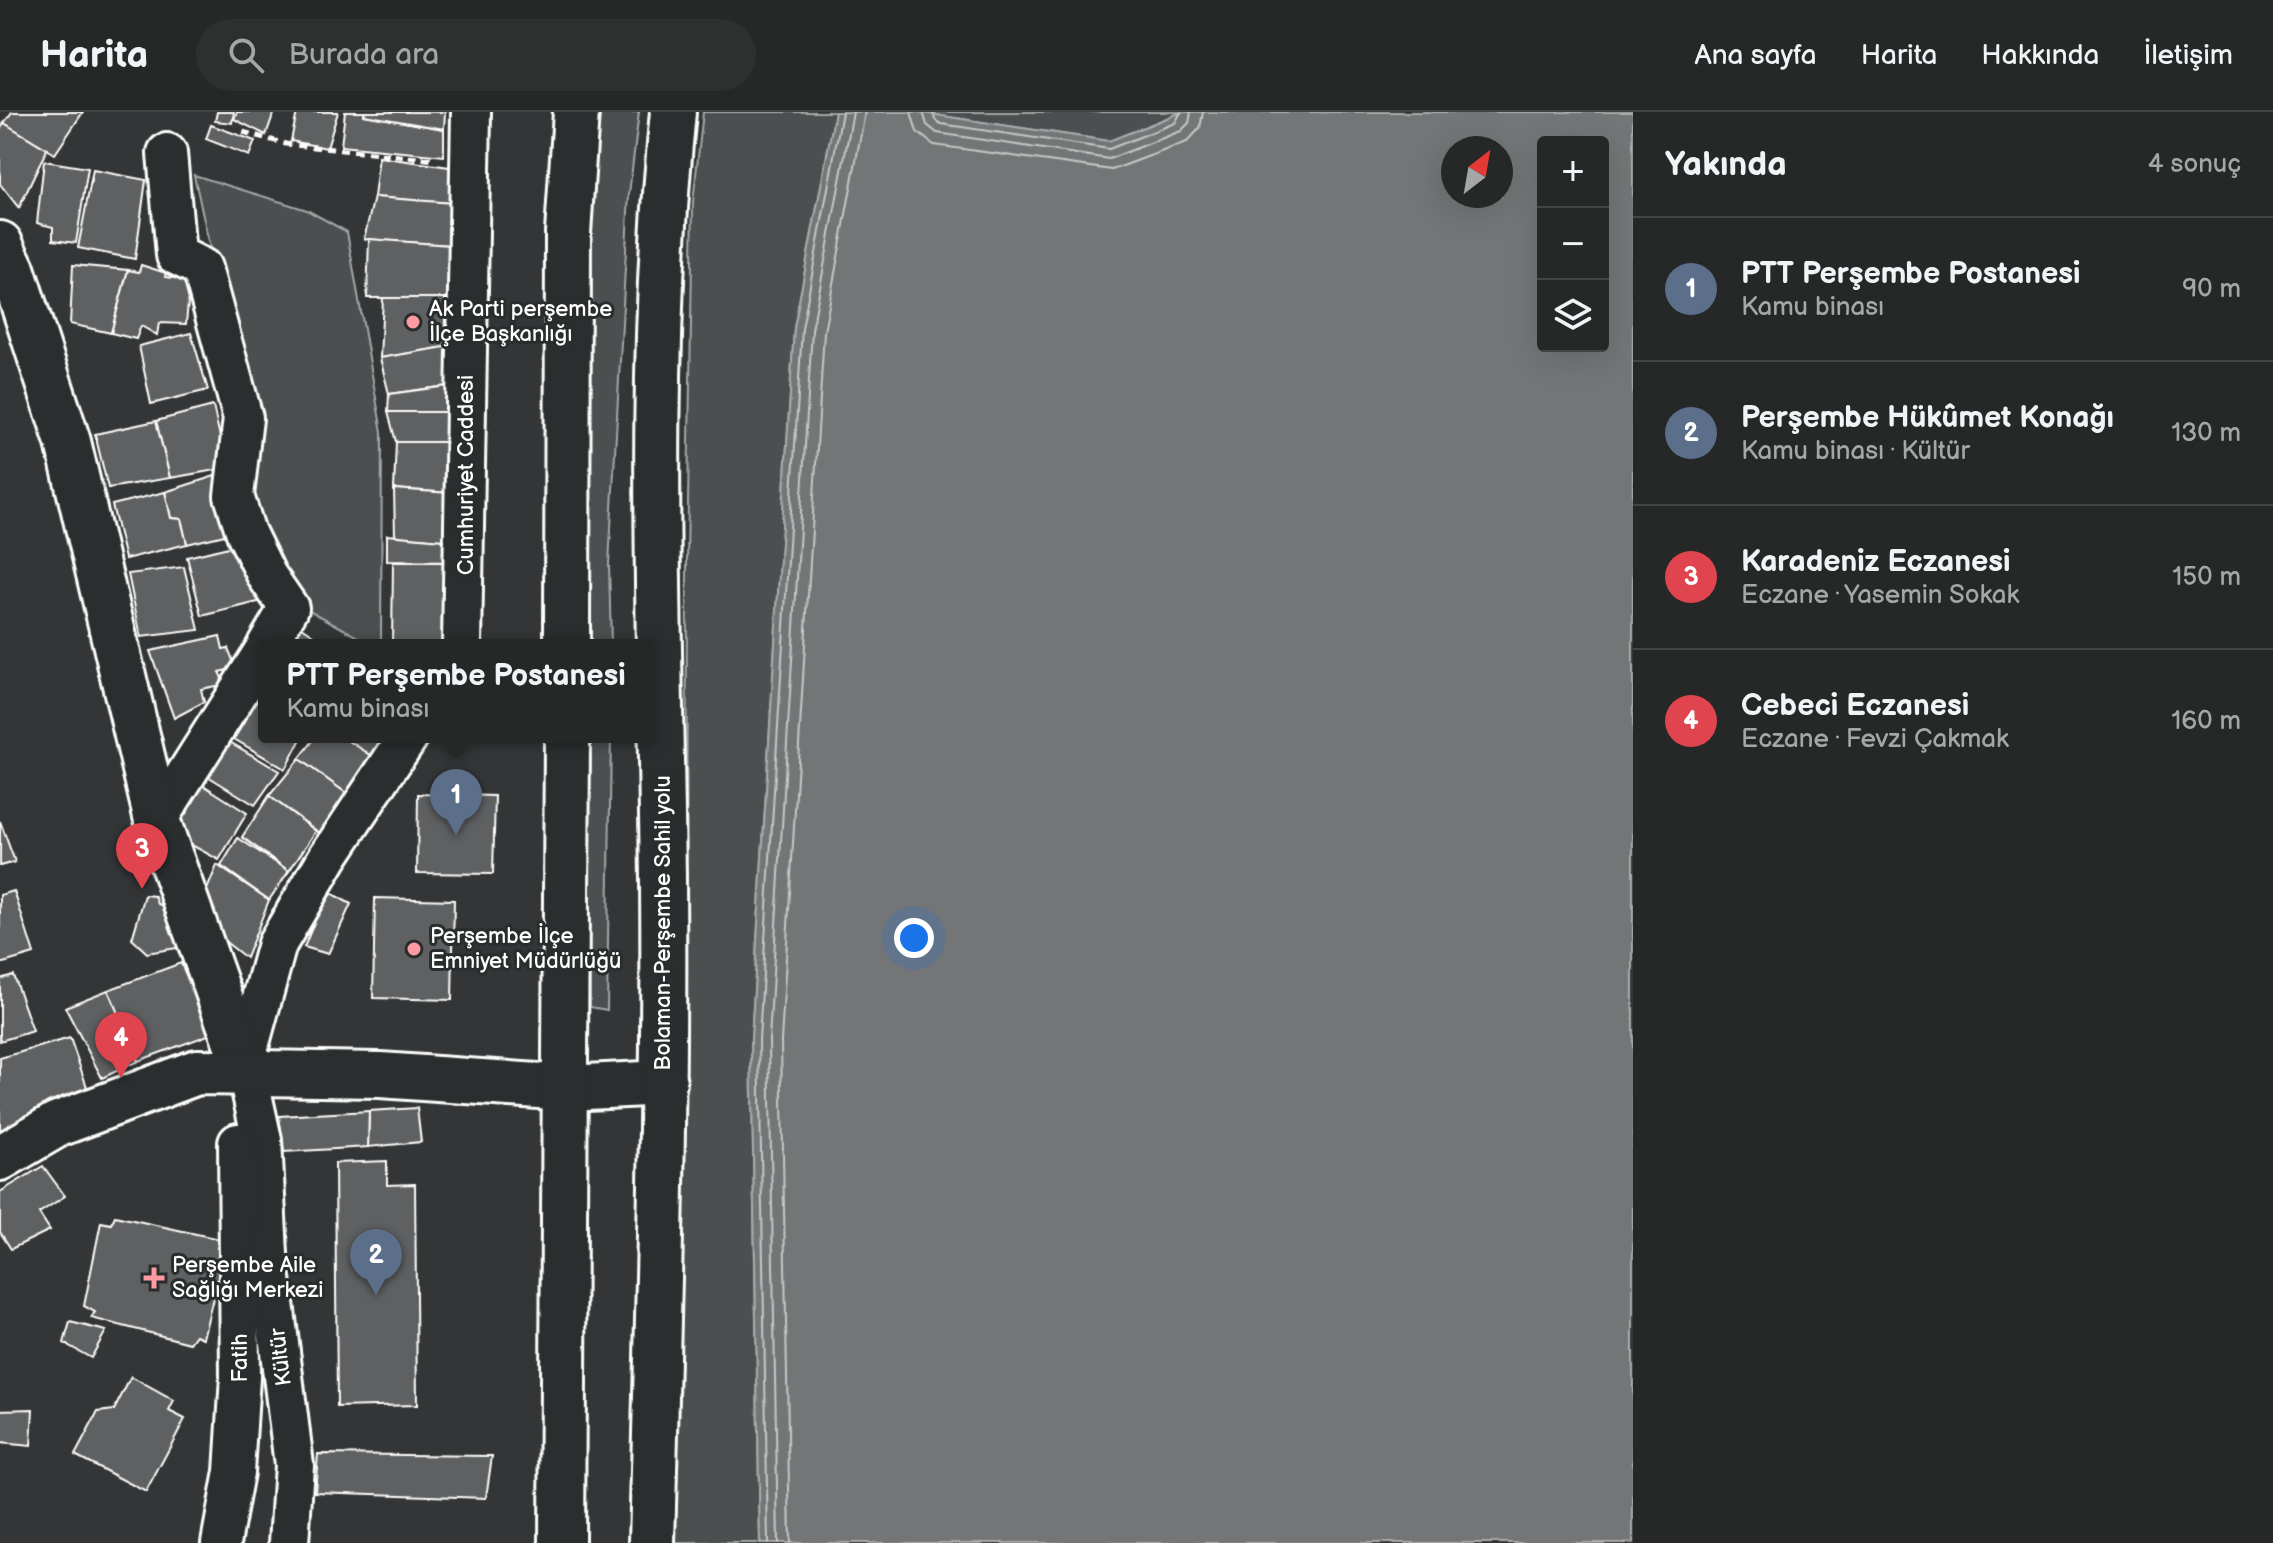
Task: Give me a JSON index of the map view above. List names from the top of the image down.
{
  "streets": {
    "main road": ["Bolaman-Perşembe Sahil yolu"],
    "street": ["Cumhuriyet Caddesi", "Kültür", "Fatih"]
  },
  "crossings": [
    ["Kültür", "Fatih"]
  ],
  "places": {
    "other": ["Ak Parti perşembe İlçe Başkanlığı", "Perşembe İlçe Emniyet Müdürlüğü"],
    "health": ["Perşembe Aile Sağlığı Merkezi"]
  },
  "north": "top right",
  "page": {
    "header": "Harita",
    "search": "Burada ara",
    "nav": [
      "Ana sayfa",
      "Harita",
      "Hakkında",
      "İletişim"
    ],
    "heading": ["Yakında", "4 sonuç"],
    "map_buttons": ["+", "−"],
    "list": [
      {
        "mark": "1",
        "name": "PTT Perşembe Postanesi",
        "note": "Kamu binası",
        "value": "90 m"
      },
      {
        "mark": "2",
        "name": "Perşembe Hükûmet Konağı",
        "note": "Kamu binası · Kültür",
        "value": "130 m"
      },
      {
        "mark": "3",
        "name": "Karadeniz Eczanesi",
        "note": "Eczane · Yasemin Sokak",
        "value": "150 m"
      },
      {
        "mark": "4",
        "name": "Cebeci Eczanesi",
        "note": "Eczane · Fevzi Çakmak",
        "value": "160 m"
      }
    ],
    "popup": ["PTT Perşembe Postanesi", "Kamu binası"],
    "pins": [
      "1",
      "3",
      "4",
      "2"
    ]
  }
}
